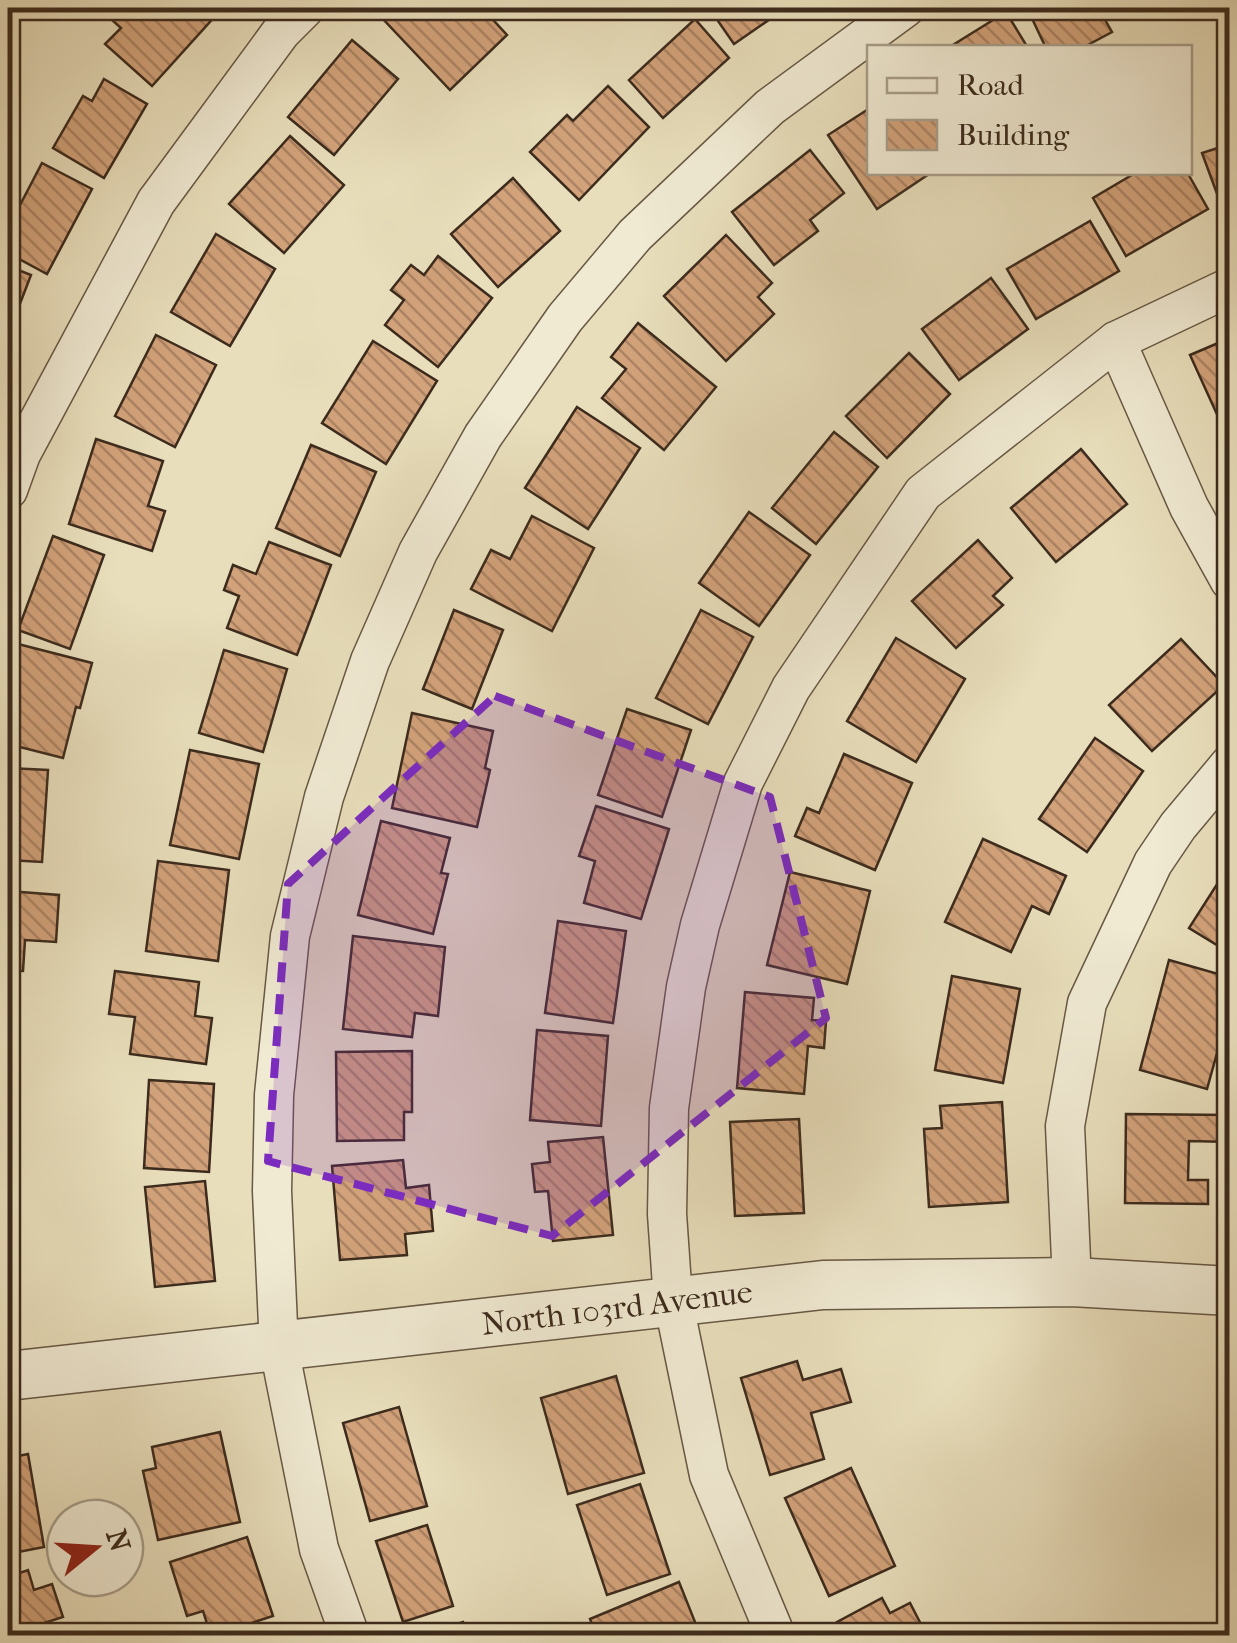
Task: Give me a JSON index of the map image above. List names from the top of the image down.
{
  "streets": {
    "street": ["North 103rd Avenue"]
  },
  "legend": ["Road", "Building"],
  "north": "right"
}
